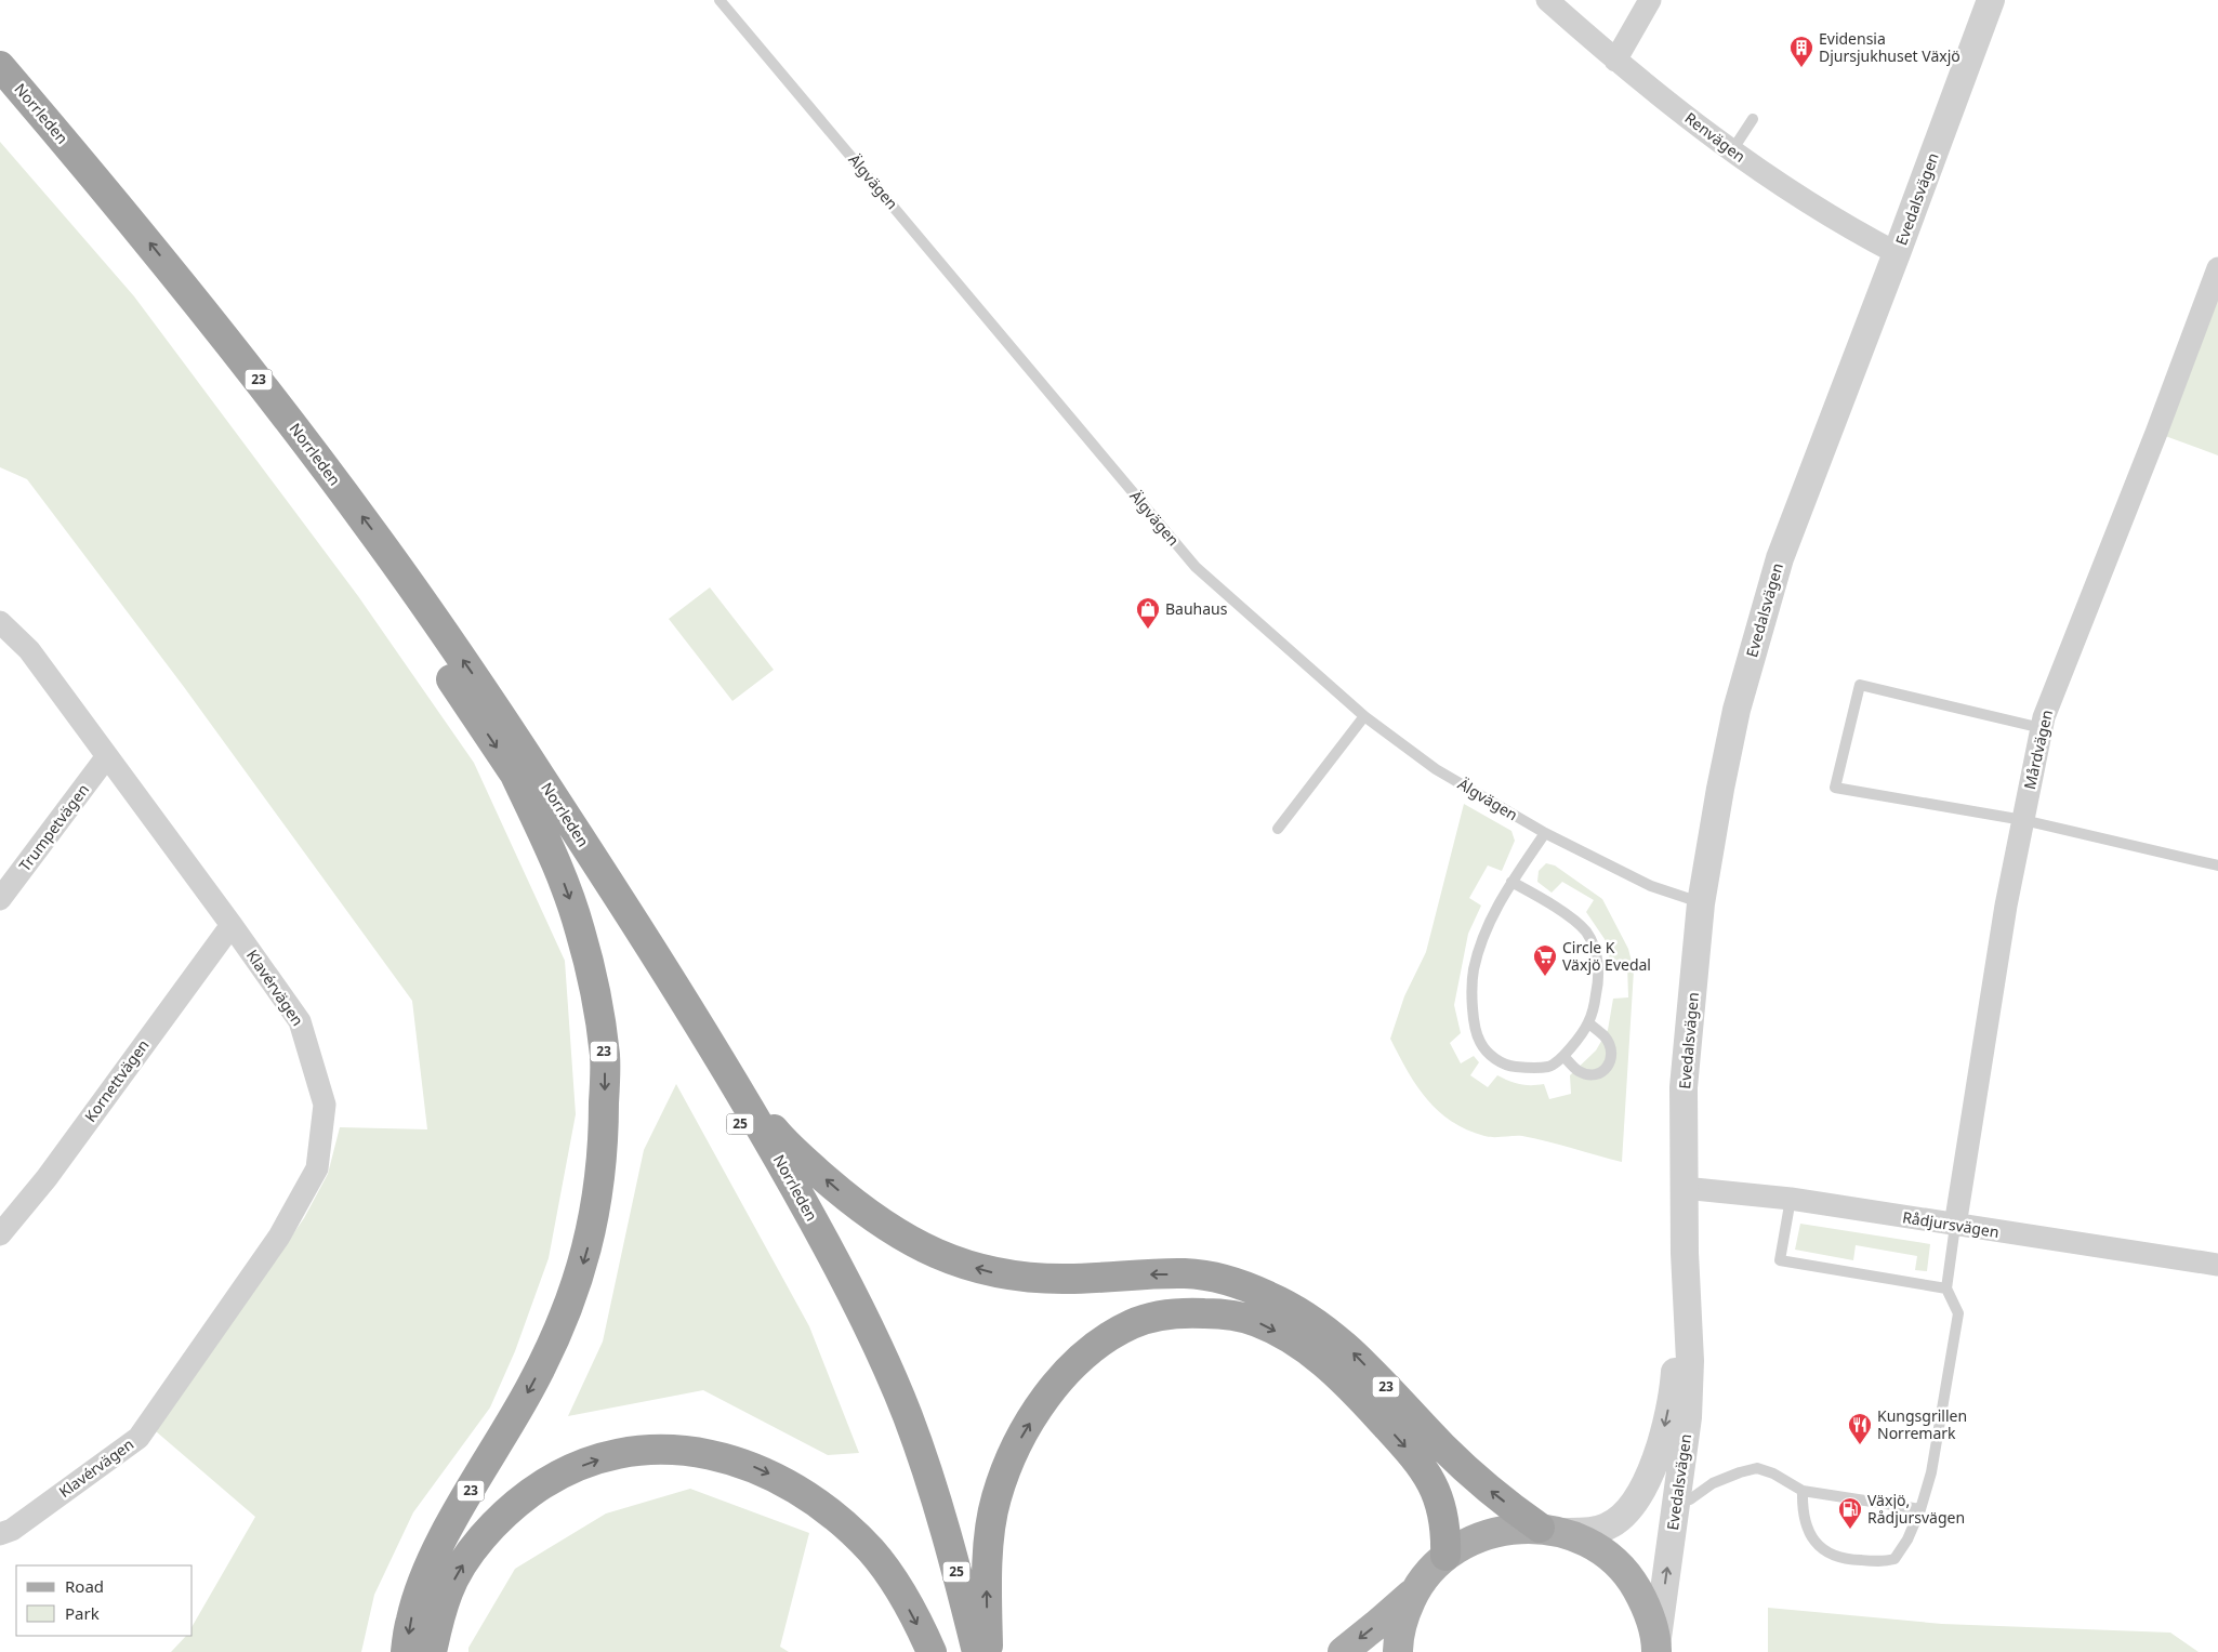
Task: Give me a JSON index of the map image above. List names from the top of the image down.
{
  "streets": {
    "highway": ["Norrleden", "23", "25"],
    "street": [
      "Renvägen",
      "Evedalsvägen",
      "Mårdvägen",
      "Trumpetvägen",
      "Klavérvägen",
      "Kornettvägen",
      "Rådjursvägen"
    ],
    "lane": ["Älgvägen"]
  },
  "crossings": [
    ["Norrleden", "23"],
    ["Renvägen", "Evedalsvägen"],
    ["Älgvägen", "Evedalsvägen"],
    ["Evedalsvägen", "23"],
    ["Evedalsvägen", "Rådjursvägen"],
    ["Mårdvägen", "Rådjursvägen"],
    ["Trumpetvägen", "Klavérvägen"],
    ["Klavérvägen", "Kornettvägen"]
  ],
  "places": {
    "building": ["Evidensia Djursjukhuset Växjö"],
    "shop": ["Bauhaus"],
    "supermarket": ["Circle K Växjö Evedal"],
    "restaurant": ["Kungsgrillen Norremark"],
    "fuel station": ["Växjö, Rådjursvägen"]
  },
  "legend": ["Road", "Park"]
}
